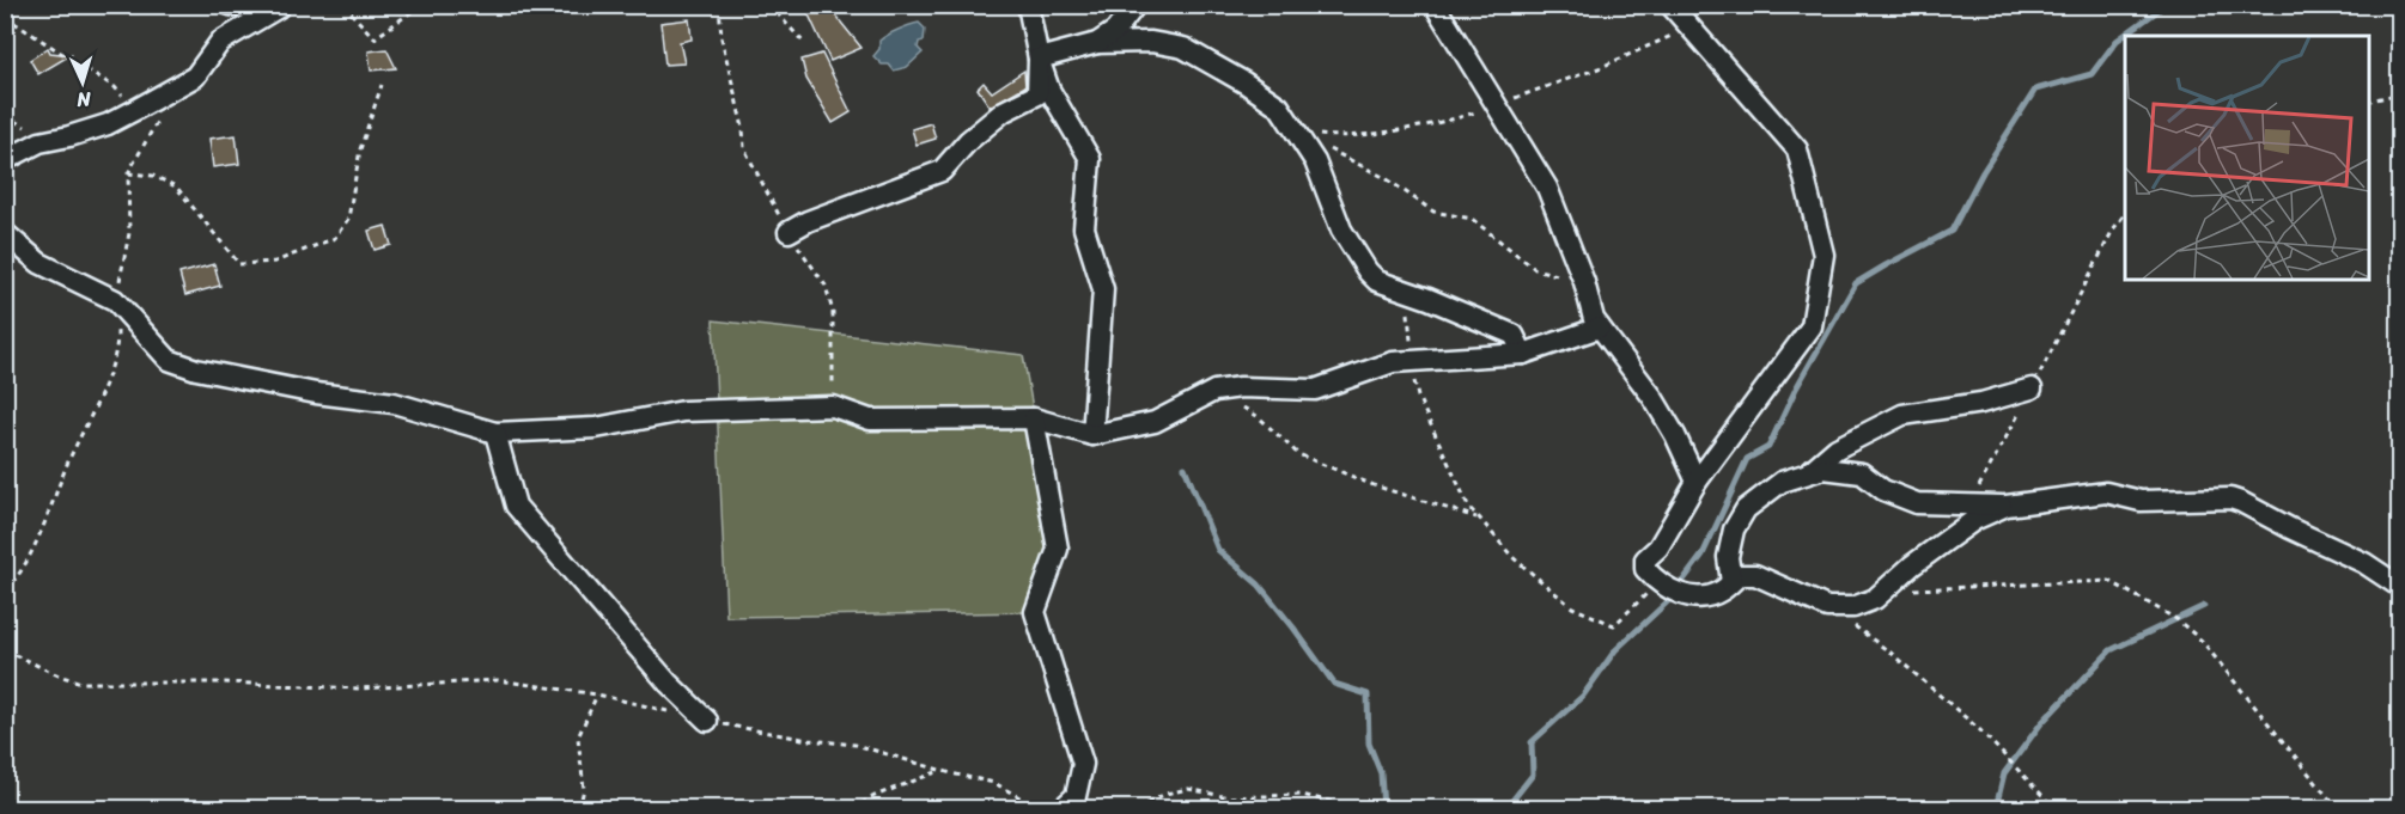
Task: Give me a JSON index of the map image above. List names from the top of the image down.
{
  "north": "bottom"
}
